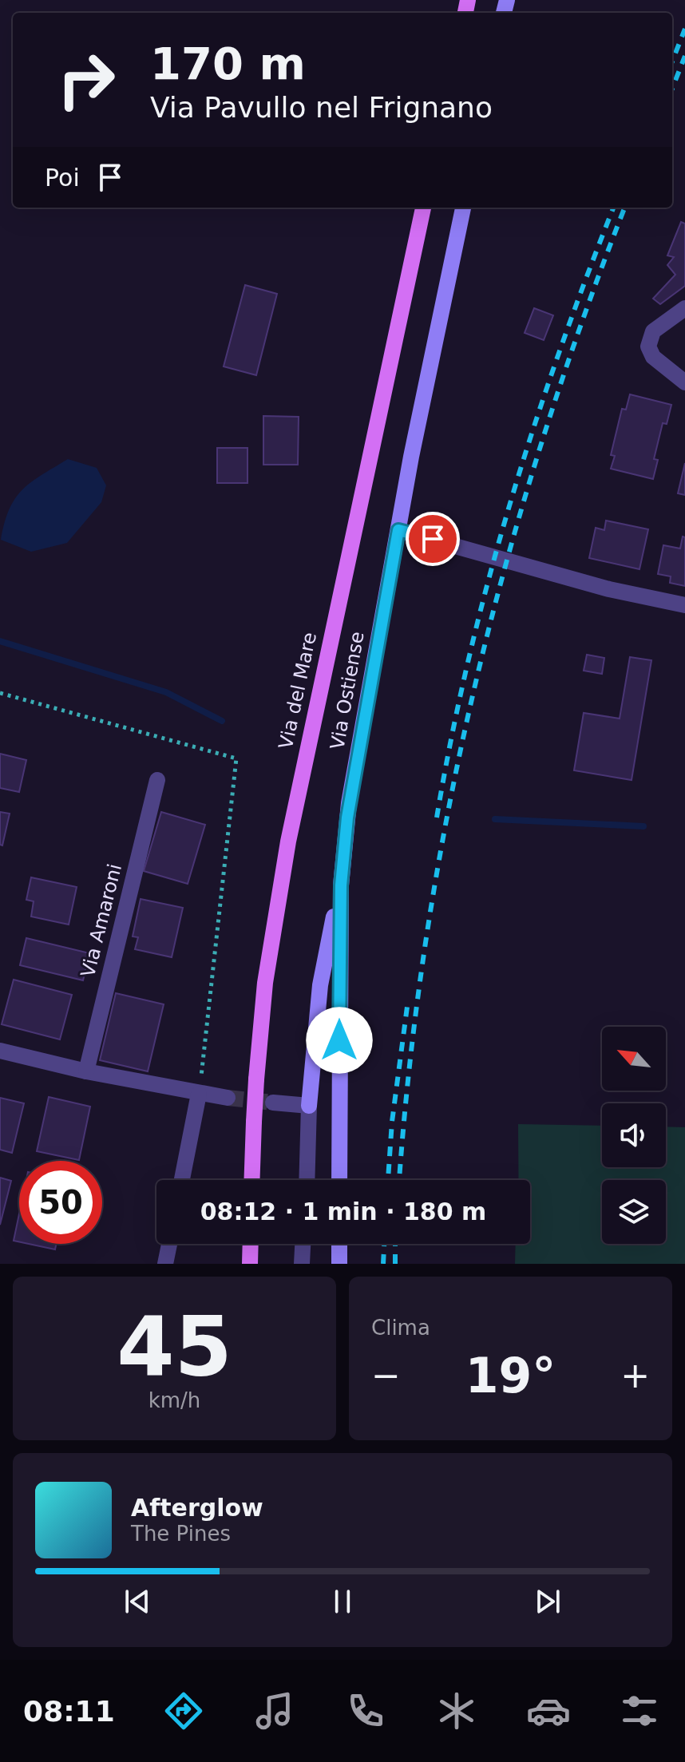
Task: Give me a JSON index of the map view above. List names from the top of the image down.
{
  "streets": {
    "main road": ["Via del Mare", "Via Ostiense"],
    "street": ["Via Amaroni"]
  },
  "north": "top left",
  "page": {
    "turn": ["170 m", "Via Pavullo nel Frignano"],
    "then": "Poi",
    "limit": "50",
    "trip": "08:12 · 1 min · 180 m",
    "tile": [
      ["45", "km/h"],
      "Clima"
    ],
    "heat": ["−", "19°", "+"],
    "song": ["Afterglow", "The Pines"],
    "tabs": "08:11"
  }
}
